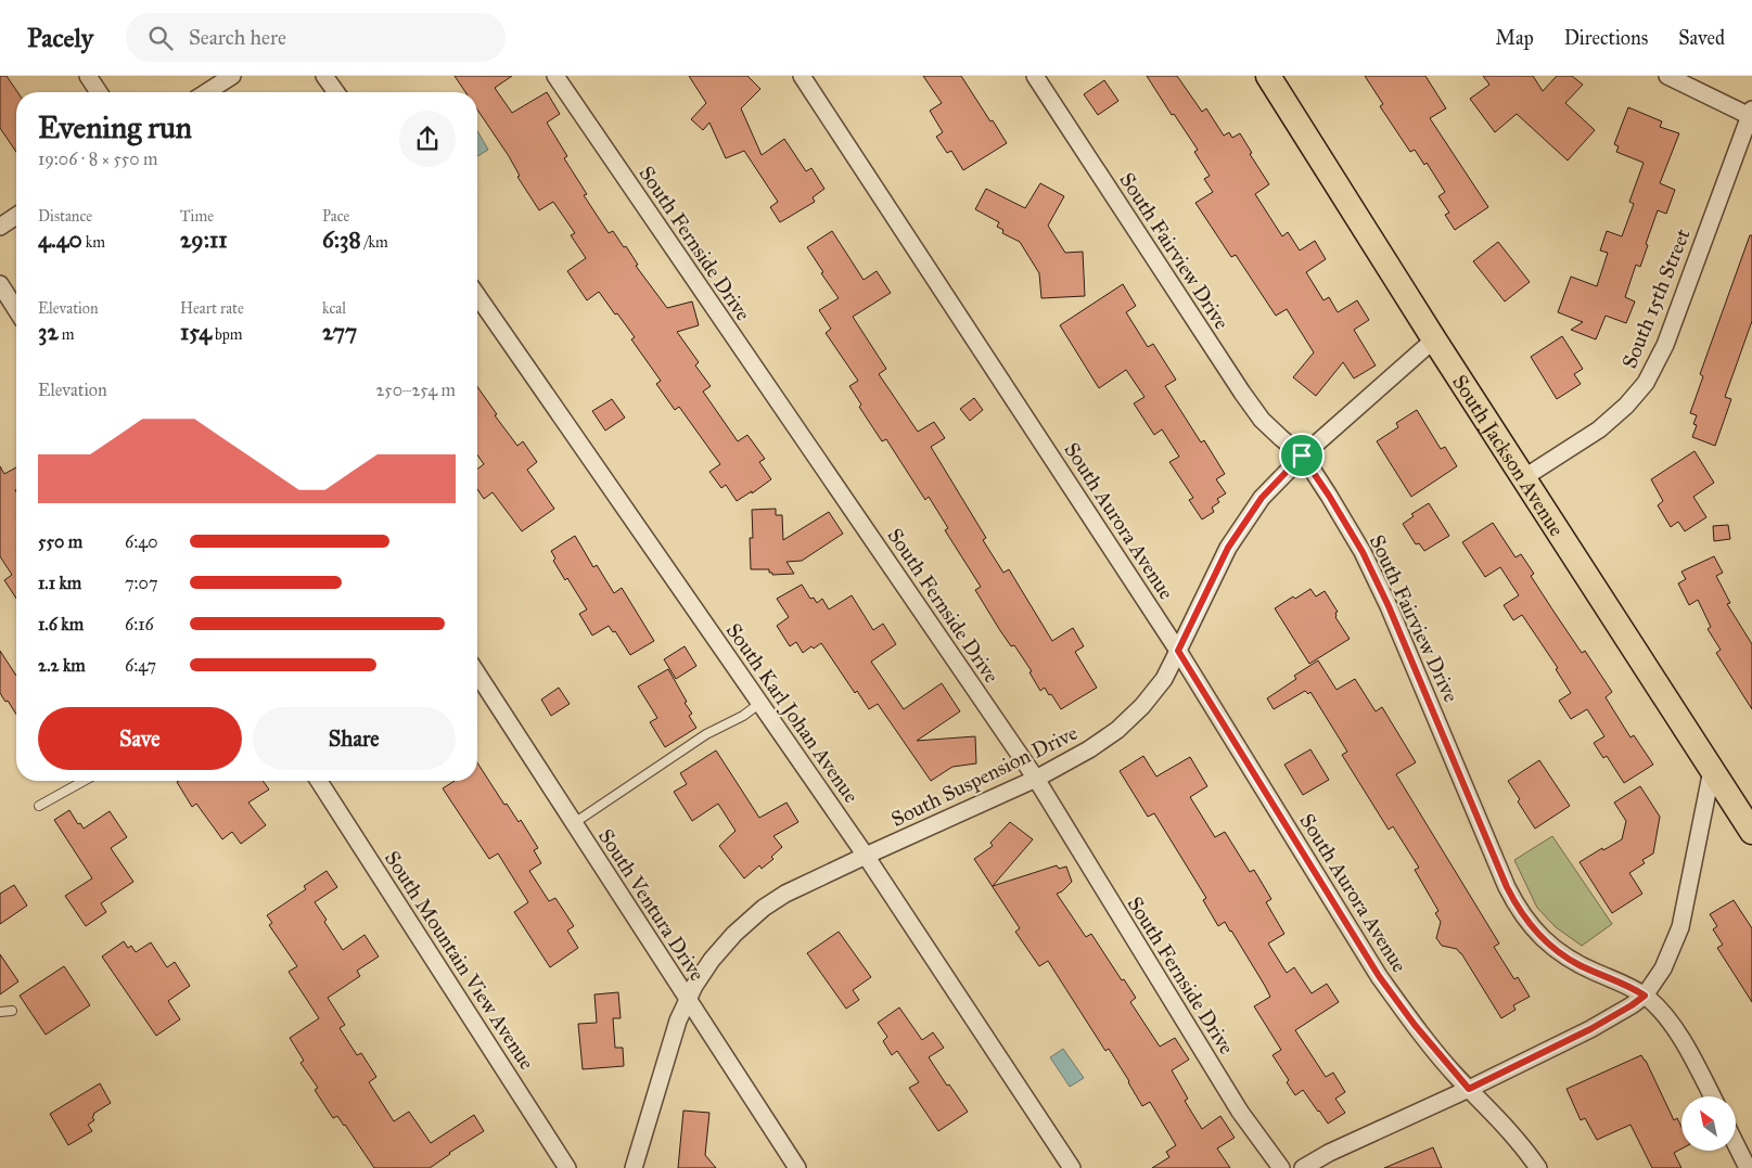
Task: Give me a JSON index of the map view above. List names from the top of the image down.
{
  "streets": {
    "main road": ["South Jackson Avenue"],
    "street": [
      "South Fernside Drive",
      "South Fairview Drive",
      "South 15th Street",
      "South Aurora Avenue",
      "South Karl Johan Avenue",
      "South Suspension Drive",
      "South Ventura Drive",
      "South Mountain View Avenue"
    ]
  },
  "crossings": [
    ["South Fernside Drive", "South Suspension Drive"],
    ["South Fairview Drive", "South Suspension Drive"],
    ["South 15th Street", "South Jackson Avenue"],
    ["South Jackson Avenue", "South Suspension Drive"],
    ["South Aurora Avenue", "South Suspension Drive"],
    ["South Karl Johan Avenue", "South Suspension Drive"],
    ["South Suspension Drive", "South Ventura Drive"]
  ],
  "north": "top left",
  "page": {
    "header": "Pacely",
    "search": "Search here",
    "nav": ["Map", "Directions", "Saved"],
    "heading": ["Evening run", "19:06 · 8 × 550 m"],
    "stats": [
      ["Distance", "4.40 km"],
      ["Time", "29:11"],
      ["Pace", "6:38 /km"],
      ["Elevation", "32 m"],
      ["Heart rate", "154 bpm"],
      ["kcal", "277"]
    ],
    "chart": ["Elevation", "250–254 m"],
    "list": [
      {
        "name": "550 m",
        "note": "6:40"
      },
      {
        "name": "1.1 km",
        "note": "7:07"
      },
      {
        "name": "1.6 km",
        "note": "6:16"
      },
      {
        "name": "2.2 km",
        "note": "6:47"
      }
    ],
    "buttons": ["Save", "Share"]
  }
}
